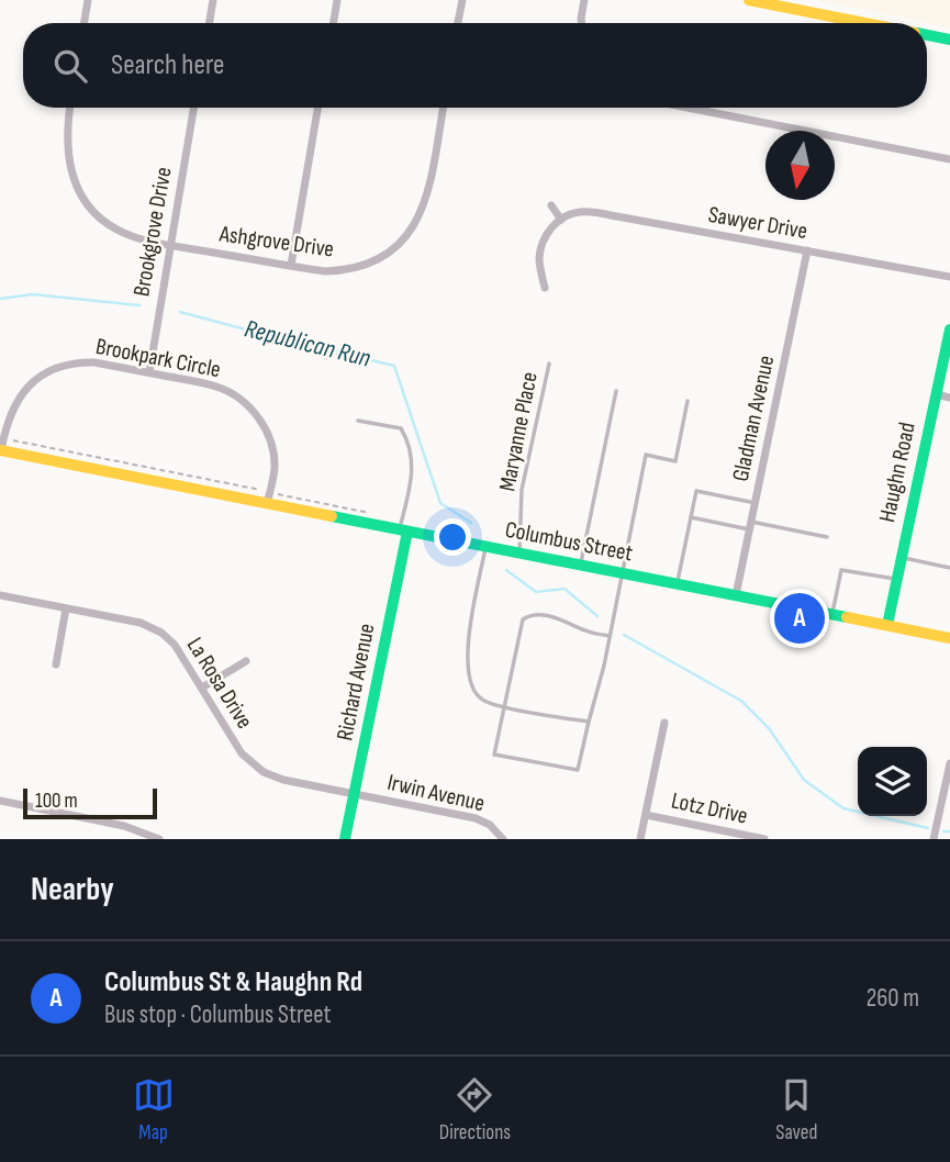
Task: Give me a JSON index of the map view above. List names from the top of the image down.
{
  "streets": {
    "main road": ["Haughn Road", "Columbus Street", "Richard Avenue"],
    "street": [
      "Sawyer Drive",
      "Brookgrove Drive",
      "Ashgrove Drive",
      "Brookpark Circle",
      "Gladman Avenue",
      "La Rosa Drive",
      "Irwin Avenue",
      "Lotz Drive"
    ],
    "lane": ["Maryanne Place"]
  },
  "crossings": [
    ["Sawyer Drive", "Gladman Avenue"],
    ["Brookgrove Drive", "Ashgrove Drive"],
    ["Brookgrove Drive", "Brookpark Circle"],
    ["Brookpark Circle", "Columbus Street"],
    ["Gladman Avenue", "Columbus Street"],
    ["Maryanne Place", "Columbus Street"],
    ["Haughn Road", "Columbus Street"],
    ["Columbus Street", "Richard Avenue"],
    ["Richard Avenue", "La Rosa Drive"],
    ["Richard Avenue", "Irwin Avenue"],
    ["La Rosa Drive", "Irwin Avenue"]
  ],
  "water": ["Republican Run"],
  "scale_bar": "100 m",
  "north": "bottom",
  "page": {
    "search": "Search here",
    "pins": "A",
    "scale": "100 m",
    "heading": "Nearby",
    "list": [
      {
        "mark": "A",
        "name": "Columbus St & Haughn Rd",
        "note": "Bus stop · Columbus Street",
        "value": "260 m"
      }
    ],
    "nav": ["Map", "Directions", "Saved"]
  }
}
